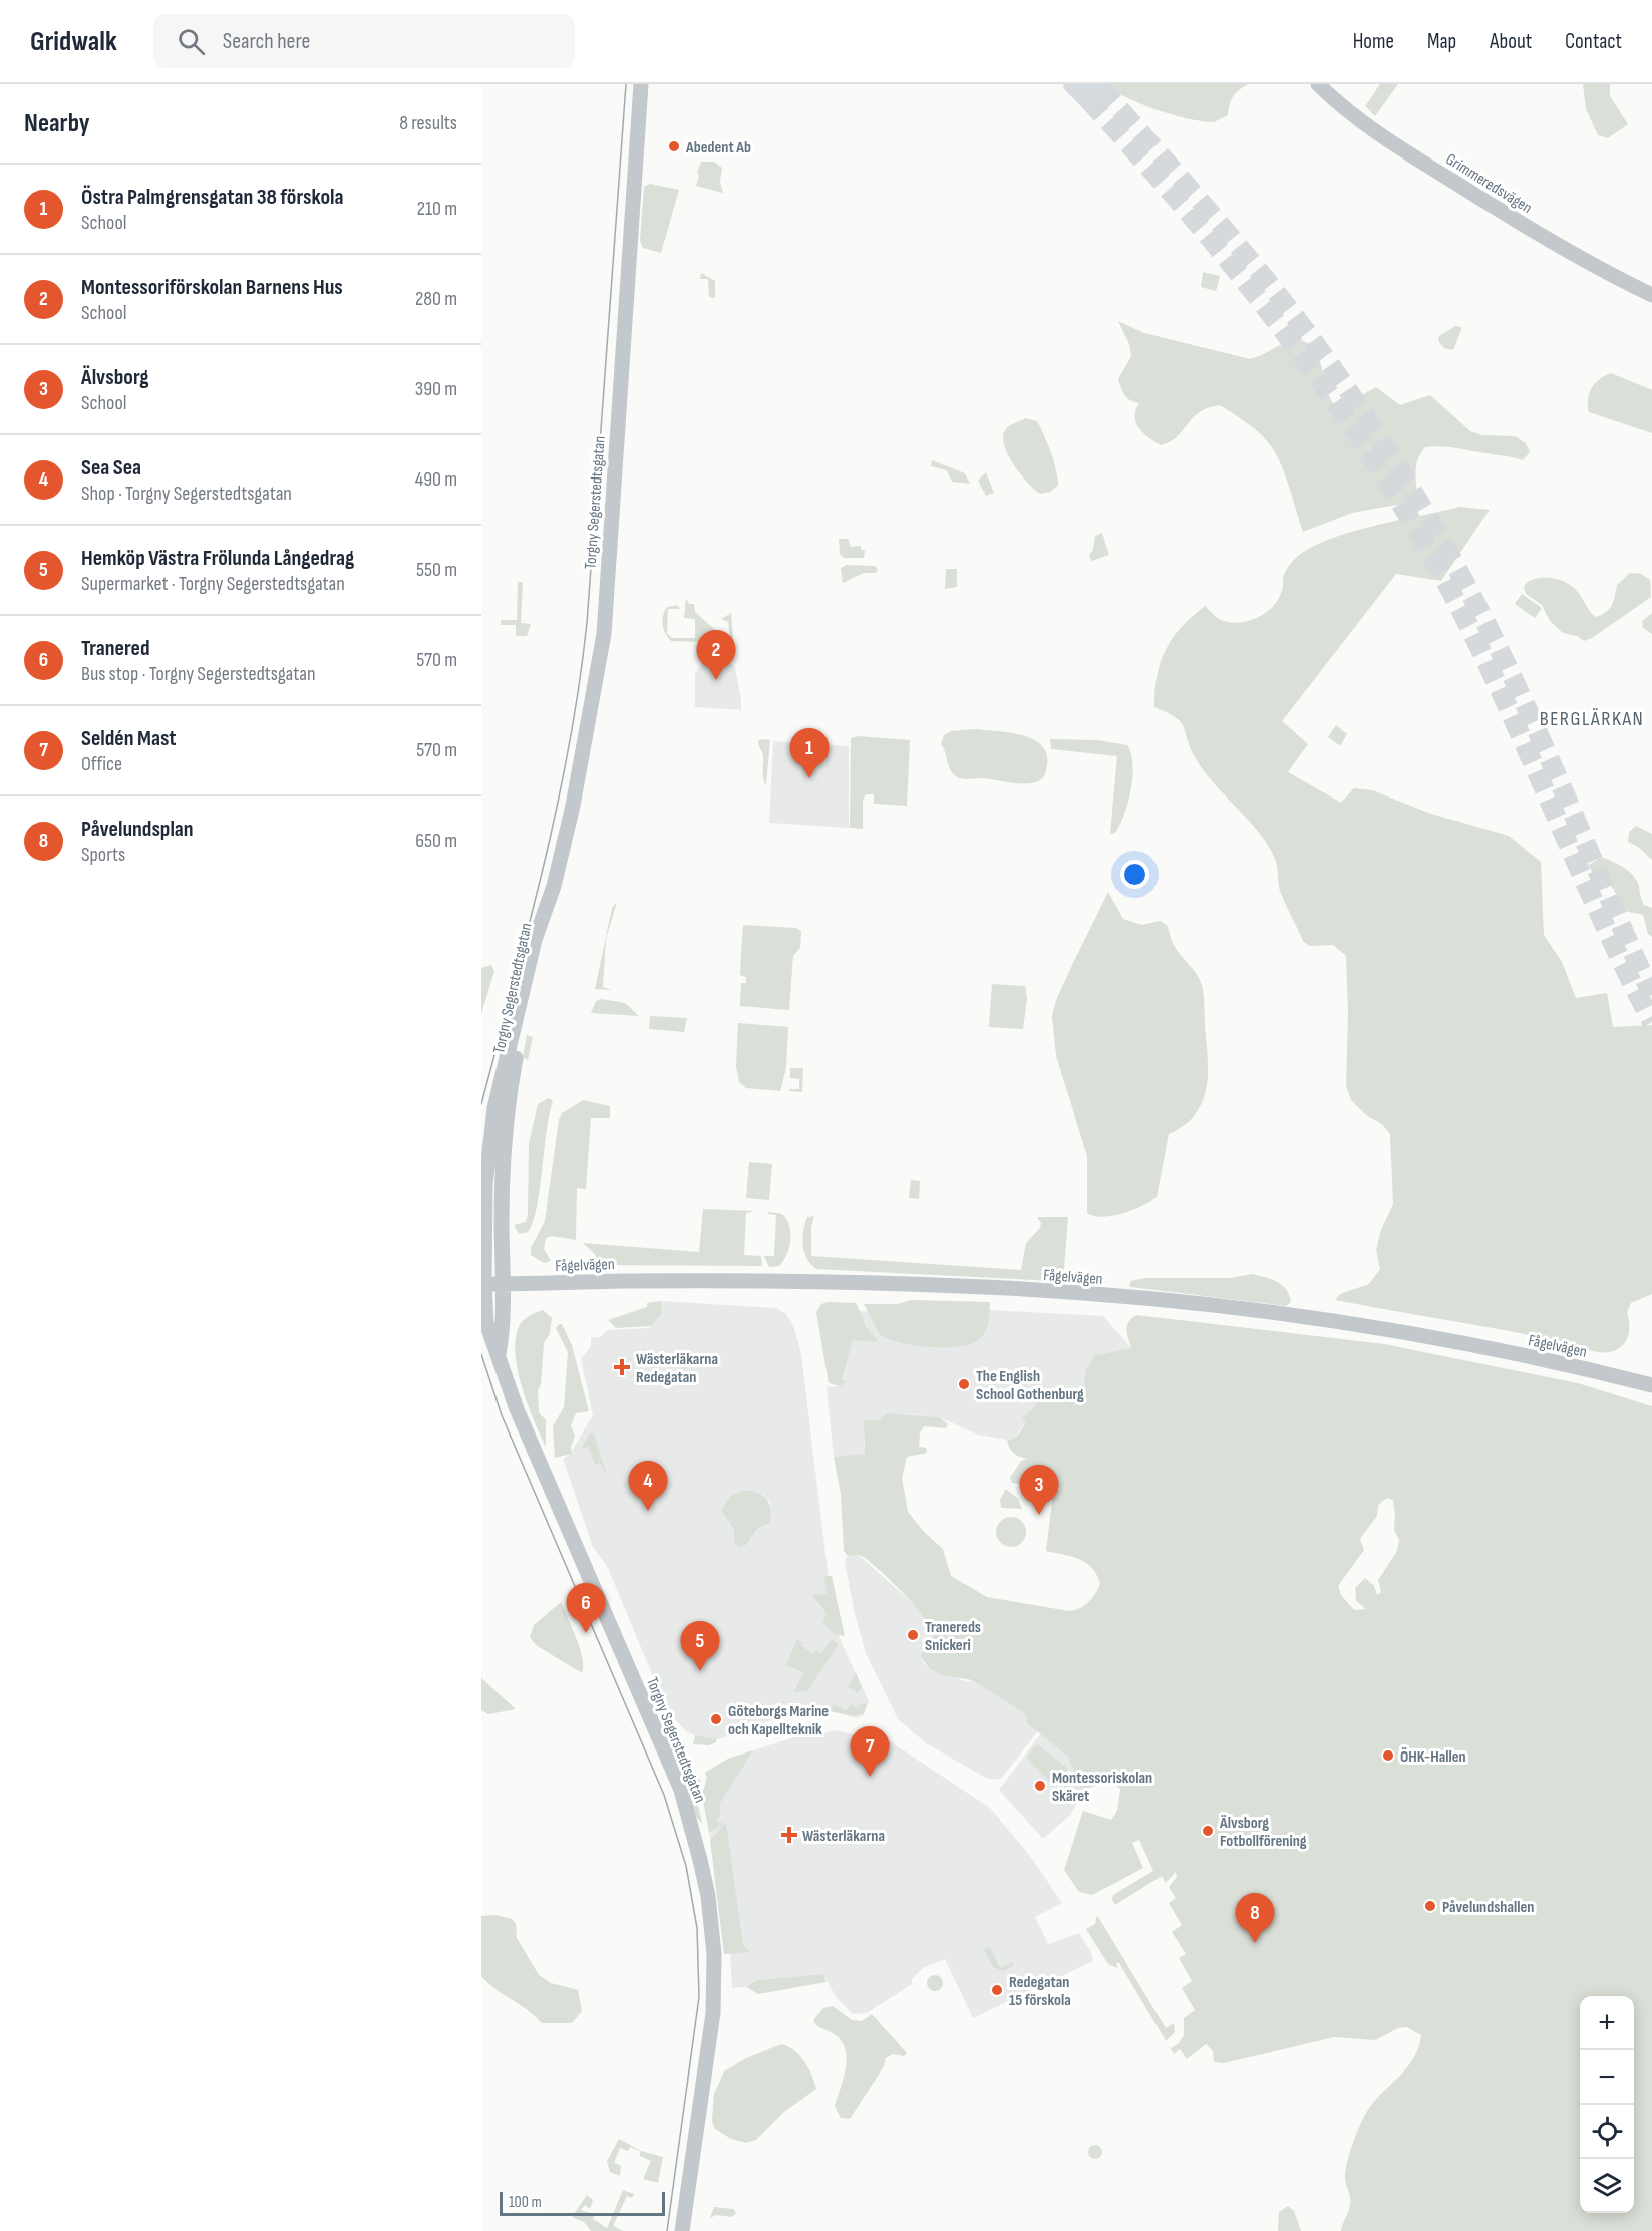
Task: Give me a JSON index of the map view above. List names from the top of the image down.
{
  "streets": {
    "street": ["Grimmeredsvägen", "Torgny Segerstedtsgatan", "Fågelvägen"]
  },
  "crossings": [
    ["Torgny Segerstedtsgatan", "Fågelvägen"]
  ],
  "districts": ["BERGLÄRKAN"],
  "places": {
    "other": [
      "Abedent Ab",
      "The English School Gothenburg",
      "Tranereds Snickeri",
      "Göteborgs Marine och Kapellteknik",
      "ÖHK-Hallen",
      "Montessoriskolan Skäret",
      "Älvsborg Fotbollförening",
      "Påvelundshallen",
      "Redegatan 15 förskola"
    ],
    "health": ["Wästerläkarna Redegatan", "Wästerläkarna"]
  },
  "scale_bar": "100 m",
  "page": {
    "header": "Gridwalk",
    "search": "Search here",
    "nav": [
      "Home",
      "Map",
      "About",
      "Contact"
    ],
    "heading": ["Nearby", "8 results"],
    "list": [
      {
        "mark": "1",
        "name": "Östra Palmgrensgatan 38 förskola",
        "note": "School",
        "value": "210 m"
      },
      {
        "mark": "2",
        "name": "Montessoriförskolan Barnens Hus",
        "note": "School",
        "value": "280 m"
      },
      {
        "mark": "3",
        "name": "Älvsborg",
        "note": "School",
        "value": "390 m"
      },
      {
        "mark": "4",
        "name": "Sea Sea",
        "note": "Shop · Torgny Segerstedtsgatan",
        "value": "490 m"
      },
      {
        "mark": "5",
        "name": "Hemköp Västra Frölunda Långedrag",
        "note": "Supermarket · Torgny Segerstedtsgatan",
        "value": "550 m"
      },
      {
        "mark": "6",
        "name": "Tranered",
        "note": "Bus stop · Torgny Segerstedtsgatan",
        "value": "570 m"
      },
      {
        "mark": "7",
        "name": "Seldén Mast",
        "note": "Office",
        "value": "570 m"
      },
      {
        "mark": "8",
        "name": "Påvelundsplan",
        "note": "Sports",
        "value": "650 m"
      }
    ],
    "pins": [
      "2",
      "1",
      "4",
      "3",
      "6",
      "5",
      "7",
      "8"
    ],
    "map_buttons": ["+", "−"],
    "scale": "100 m"
  }
}
